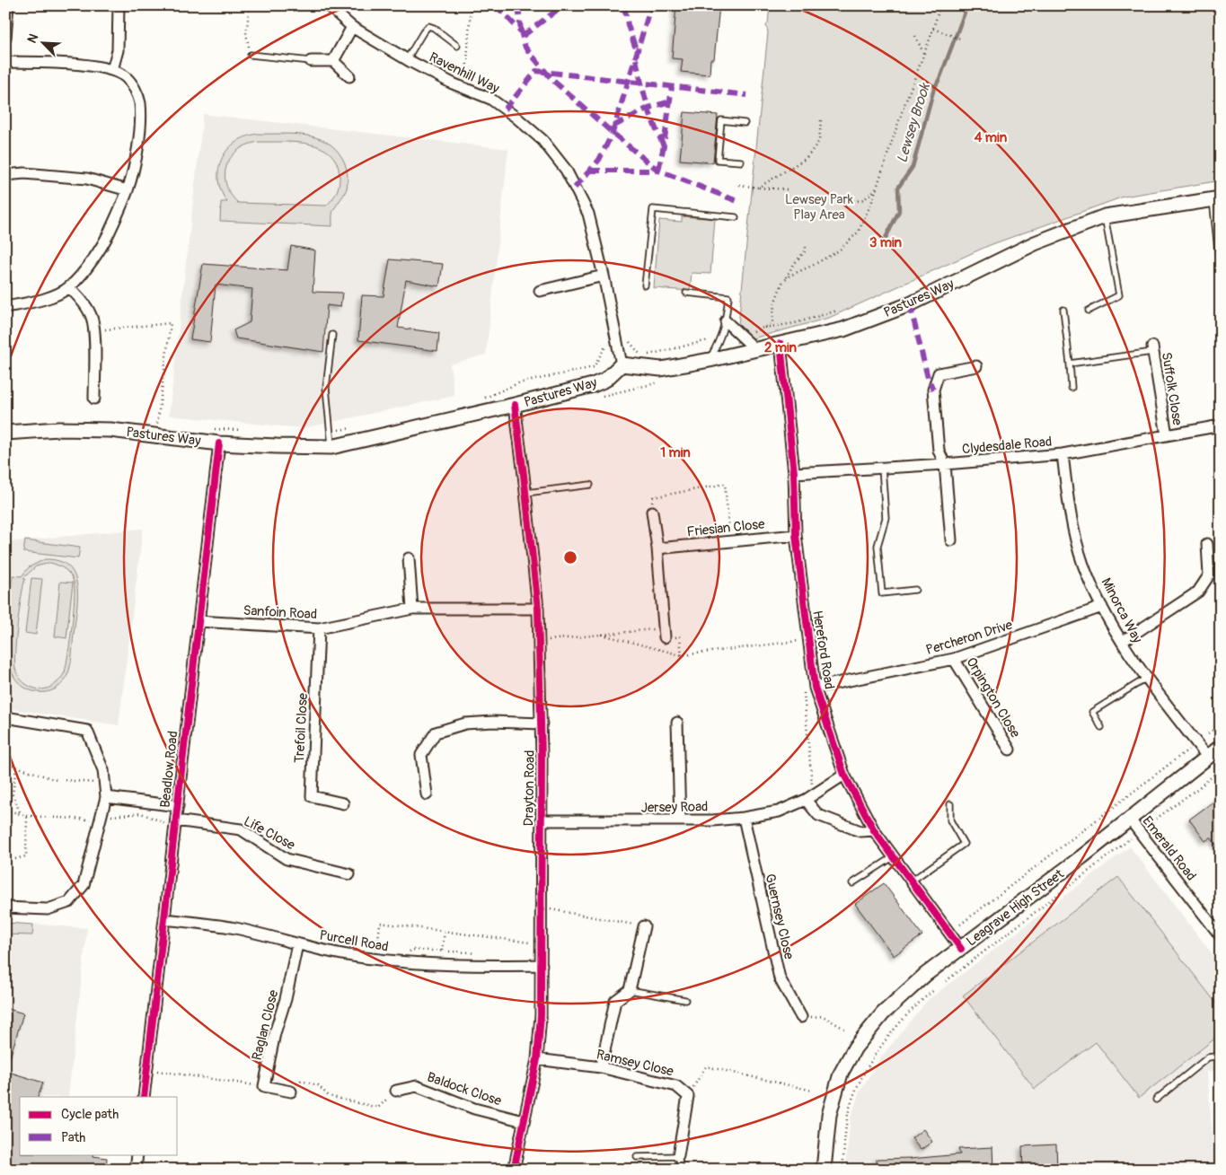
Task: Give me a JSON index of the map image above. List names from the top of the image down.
{
  "streets": {
    "street": [
      "Ravenhill Way",
      "Pastures Way",
      "Suffolk Close",
      "Clydesdale Road",
      "Friesian Close",
      "Minorca Way",
      "Sanfoin Road",
      "Percheron Drive",
      "Hereford Road",
      "Orpington Close",
      "Trefoil Close",
      "Beadlow Road",
      "Drayton Road",
      "Jersey Road",
      "Life Close",
      "Emerald Road",
      "Leagrave High Street",
      "Guernsey Close",
      "Purcell Road",
      "Raglan Close",
      "Ramsey Close",
      "Baldock Close"
    ]
  },
  "crossings": [
    ["Ravenhill Way", "Pastures Way"],
    ["Pastures Way", "Hereford Road"],
    ["Pastures Way", "Beadlow Road"],
    ["Pastures Way", "Drayton Road"],
    ["Suffolk Close", "Clydesdale Road"],
    ["Clydesdale Road", "Minorca Way"],
    ["Clydesdale Road", "Hereford Road"],
    ["Friesian Close", "Hereford Road"],
    ["Minorca Way", "Percheron Drive"],
    ["Minorca Way", "Leagrave High Street"],
    ["Sanfoin Road", "Trefoil Close"],
    ["Sanfoin Road", "Beadlow Road"],
    ["Sanfoin Road", "Drayton Road"],
    ["Percheron Drive", "Hereford Road"],
    ["Percheron Drive", "Orpington Close"],
    ["Hereford Road", "Jersey Road"],
    ["Hereford Road", "Leagrave High Street"],
    ["Beadlow Road", "Life Close"],
    ["Beadlow Road", "Purcell Road"],
    ["Drayton Road", "Jersey Road"],
    ["Drayton Road", "Purcell Road"],
    ["Drayton Road", "Ramsey Close"],
    ["Drayton Road", "Baldock Close"],
    ["Jersey Road", "Guernsey Close"],
    ["Emerald Road", "Leagrave High Street"],
    ["Purcell Road", "Raglan Close"]
  ],
  "water": ["Lewsey Brook"],
  "parks": ["Lewsey Park Play Area"],
  "legend": ["Cycle path", "Path"],
  "north": "top left",
  "rings": [
    "4 min",
    "3 min",
    "2 min",
    "1 min"
  ]
}
